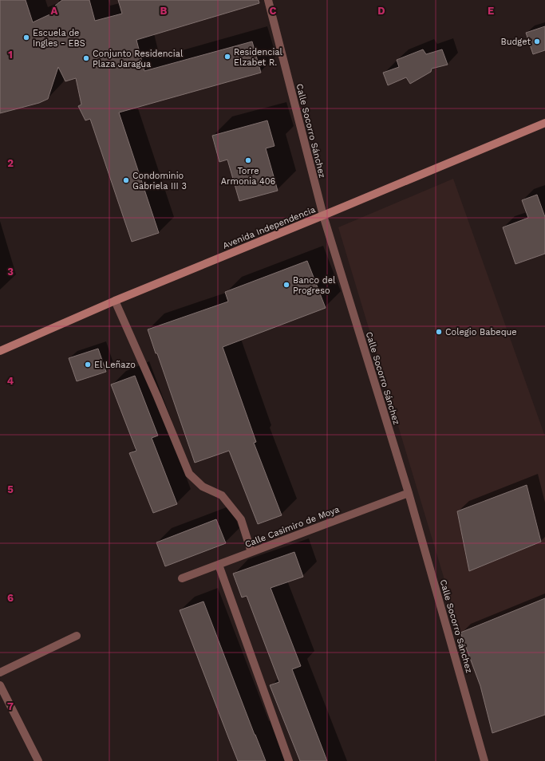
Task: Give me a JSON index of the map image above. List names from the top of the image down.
{
  "streets": {
    "main road": ["Avenida Independencia"],
    "street": ["Calle Socorro Sánchez", "Calle Casimiro de Moya"]
  },
  "crossings": [
    ["Calle Socorro Sánchez", "Avenida Independencia"],
    ["Calle Socorro Sánchez", "Calle Casimiro de Moya"]
  ],
  "places": [
    "Escuela de Ingles - EBS",
    "Budget",
    "Residencial Elzabet R.",
    "Conjunto Residencial Plaza Jaragua",
    "Torre Armonia 406",
    "Condominio Gabriela III 3",
    "Banco del Progreso",
    "Colegio Babeque",
    "El Leñazo"
  ],
  "grid": {
    "columns": [
      "A",
      "B",
      "C",
      "D",
      "E"
    ],
    "rows": [
      "1",
      "2",
      "3",
      "4",
      "5",
      "6",
      "7"
    ]
  }
}
